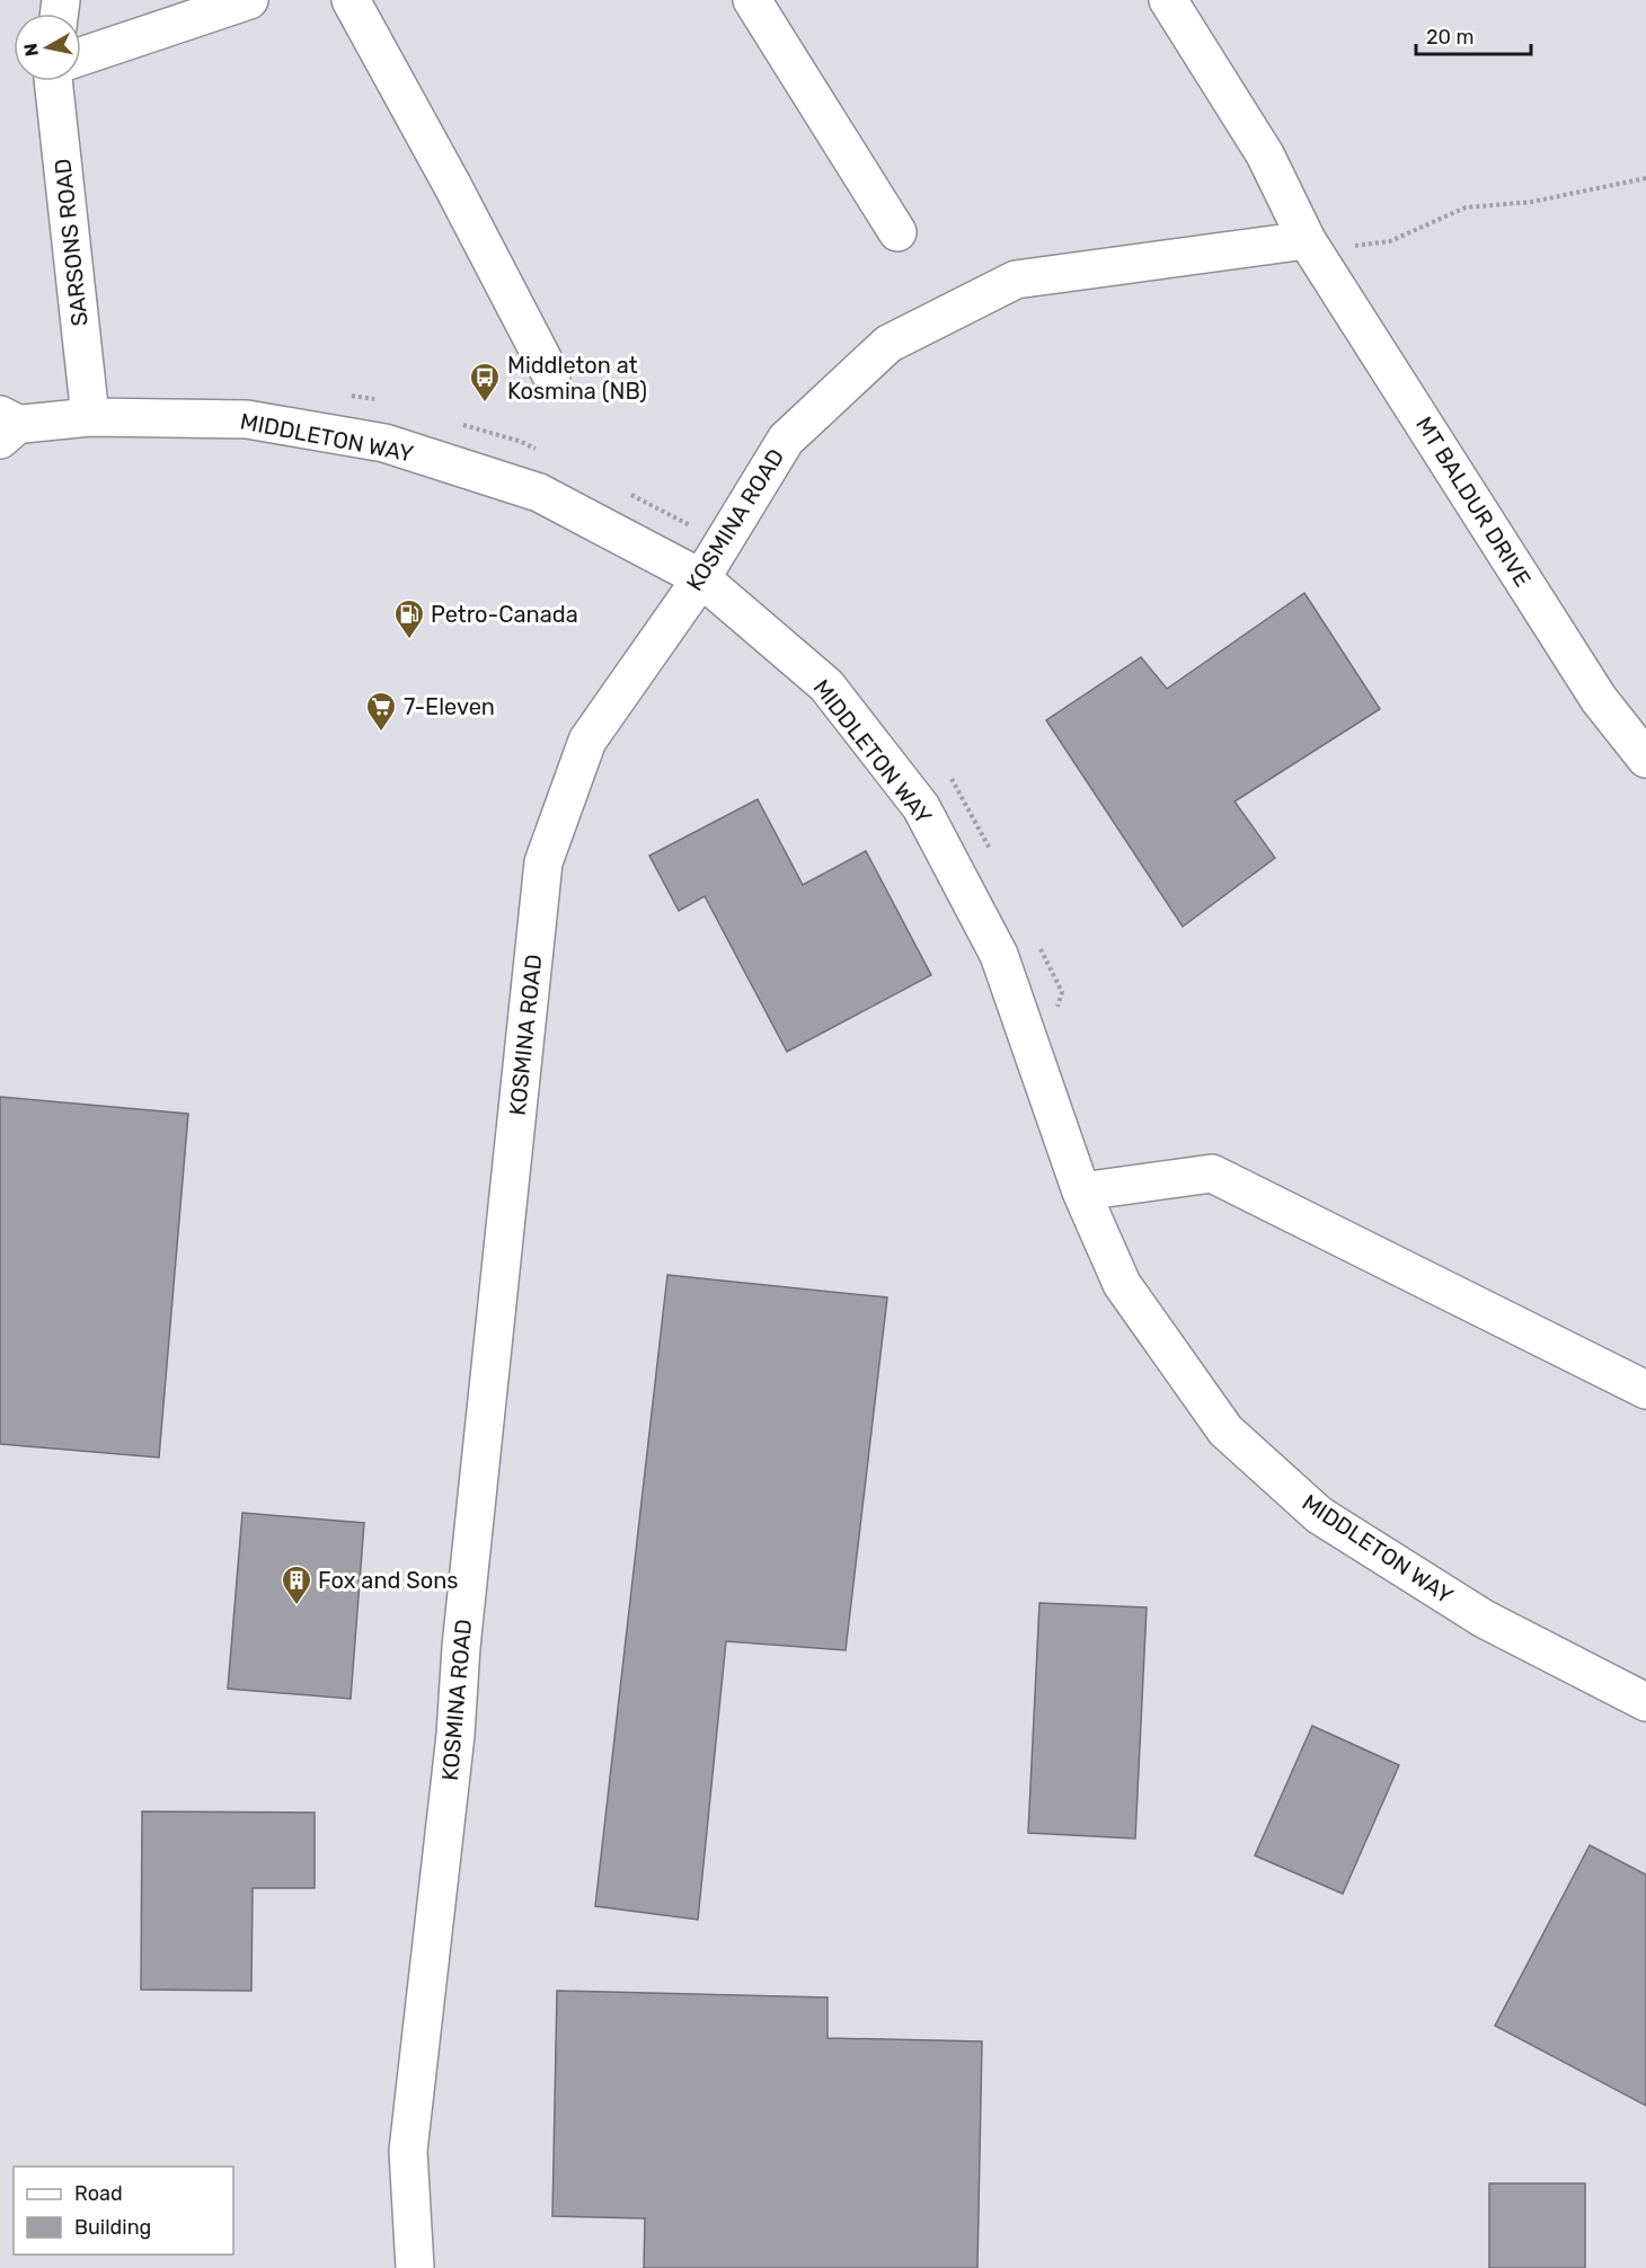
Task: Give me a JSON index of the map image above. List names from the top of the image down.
{
  "streets": {
    "street": [
      "SARSONS ROAD",
      "MIDDLETON WAY",
      "MT BALDUR DRIVE",
      "KOSMINA ROAD"
    ]
  },
  "crossings": [
    ["SARSONS ROAD", "MIDDLETON WAY"],
    ["MIDDLETON WAY", "KOSMINA ROAD"],
    ["MT BALDUR DRIVE", "KOSMINA ROAD"]
  ],
  "places": {
    "bus stop": ["Middleton at Kosmina (NB)"],
    "fuel station": ["Petro-Canada"],
    "supermarket": ["7-Eleven"],
    "building": ["Fox and Sons"]
  },
  "legend": ["Road", "Building"],
  "scale_bar": "20 m",
  "north": "left"
}
